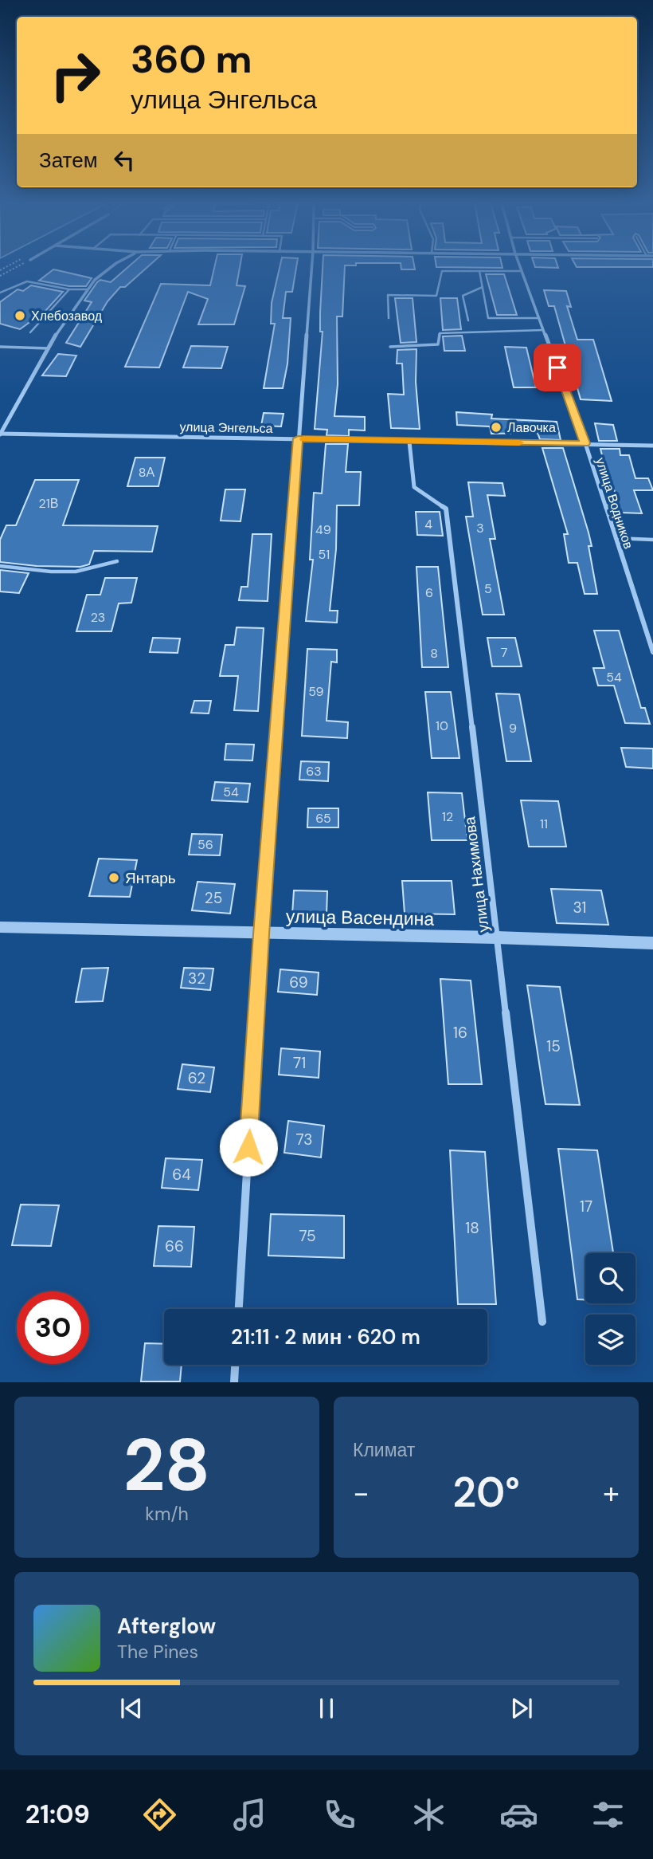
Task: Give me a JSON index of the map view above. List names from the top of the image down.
{
  "streets": {
    "street": [
      "улица Энгельса",
      "улица Водников",
      "улица Нахимова",
      "улица Васендина"
    ]
  },
  "crossings": [
    ["улица Энгельса", "улица Водников"],
    ["улица Энгельса", "улица Нахимова"],
    ["улица Нахимова", "улица Васендина"]
  ],
  "places": ["Хлебозавод", "Лавочка", "Янтарь"],
  "house_numbers": [
    "8А",
    "21В",
    "4",
    "3",
    "49",
    "51",
    "5",
    "6",
    "23",
    "7",
    "8",
    "54",
    "59",
    "10",
    "9",
    "63",
    "54",
    "12",
    "65",
    "11",
    "56",
    "25",
    "31",
    "32",
    "69",
    "16",
    "15",
    "71",
    "62",
    "73",
    "64",
    "17",
    "18",
    "75",
    "66"
  ],
  "page": {
    "turn": ["360 m", "улица Энгельса"],
    "then": "Затем",
    "limit": "30",
    "trip": "21:11 · 2 мин · 620 m",
    "tile": [
      ["28", "km/h"],
      "Климат"
    ],
    "heat": ["−", "20°", "+"],
    "song": ["Afterglow", "The Pines"],
    "tabs": "21:09"
  }
}
